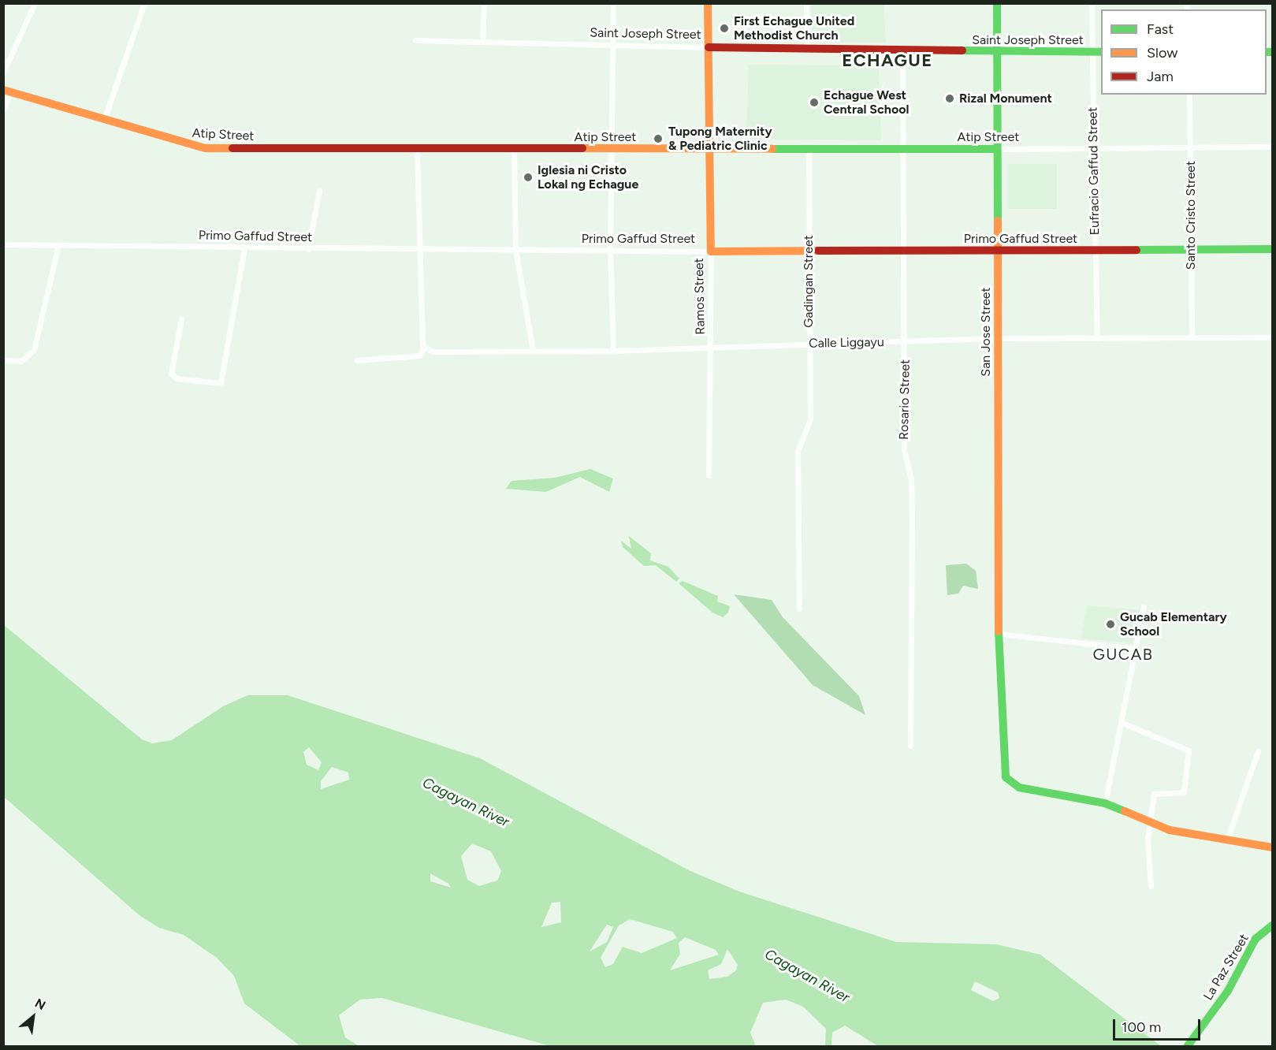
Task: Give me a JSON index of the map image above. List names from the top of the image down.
{
  "streets": {
    "main road": [
      "Saint Joseph Street",
      "Atip Street",
      "Primo Gaffud Street",
      "Ramos Street",
      "San Jose Street",
      "La Paz Street"
    ],
    "street": [
      "Eufracio Gaffud Street",
      "Santo Cristo Street",
      "Gadingan Street",
      "Calle Liggayu",
      "Rosario Street"
    ]
  },
  "crossings": [
    ["Saint Joseph Street", "Eufracio Gaffud Street"],
    ["Saint Joseph Street", "Ramos Street"],
    ["Saint Joseph Street", "San Jose Street"],
    ["Saint Joseph Street", "Rosario Street"],
    ["Atip Street", "Eufracio Gaffud Street"],
    ["Atip Street", "Santo Cristo Street"],
    ["Atip Street", "Gadingan Street"],
    ["Atip Street", "Ramos Street"],
    ["Atip Street", "San Jose Street"],
    ["Atip Street", "Rosario Street"],
    ["Eufracio Gaffud Street", "Primo Gaffud Street"],
    ["Eufracio Gaffud Street", "Calle Liggayu"],
    ["Santo Cristo Street", "Primo Gaffud Street"],
    ["Santo Cristo Street", "Calle Liggayu"],
    ["Primo Gaffud Street", "Gadingan Street"],
    ["Primo Gaffud Street", "Ramos Street"],
    ["Primo Gaffud Street", "San Jose Street"],
    ["Primo Gaffud Street", "Rosario Street"],
    ["Gadingan Street", "Calle Liggayu"],
    ["Ramos Street", "Calle Liggayu"],
    ["San Jose Street", "Calle Liggayu"],
    ["Calle Liggayu", "Rosario Street"]
  ],
  "districts": ["ECHAGUE", "GUCAB"],
  "water": ["Cagayan River"],
  "places": [
    "First Echague United Methodist Church",
    "Rizal Monument",
    "Echague West Central School",
    "Tupong Maternity & Pediatric Clinic",
    "Iglesia ni Cristo Lokal ng Echague",
    "Gucab Elementary School"
  ],
  "legend": ["Fast", "Slow", "Jam"],
  "scale_bar": "100 m",
  "north": "top right"
}
